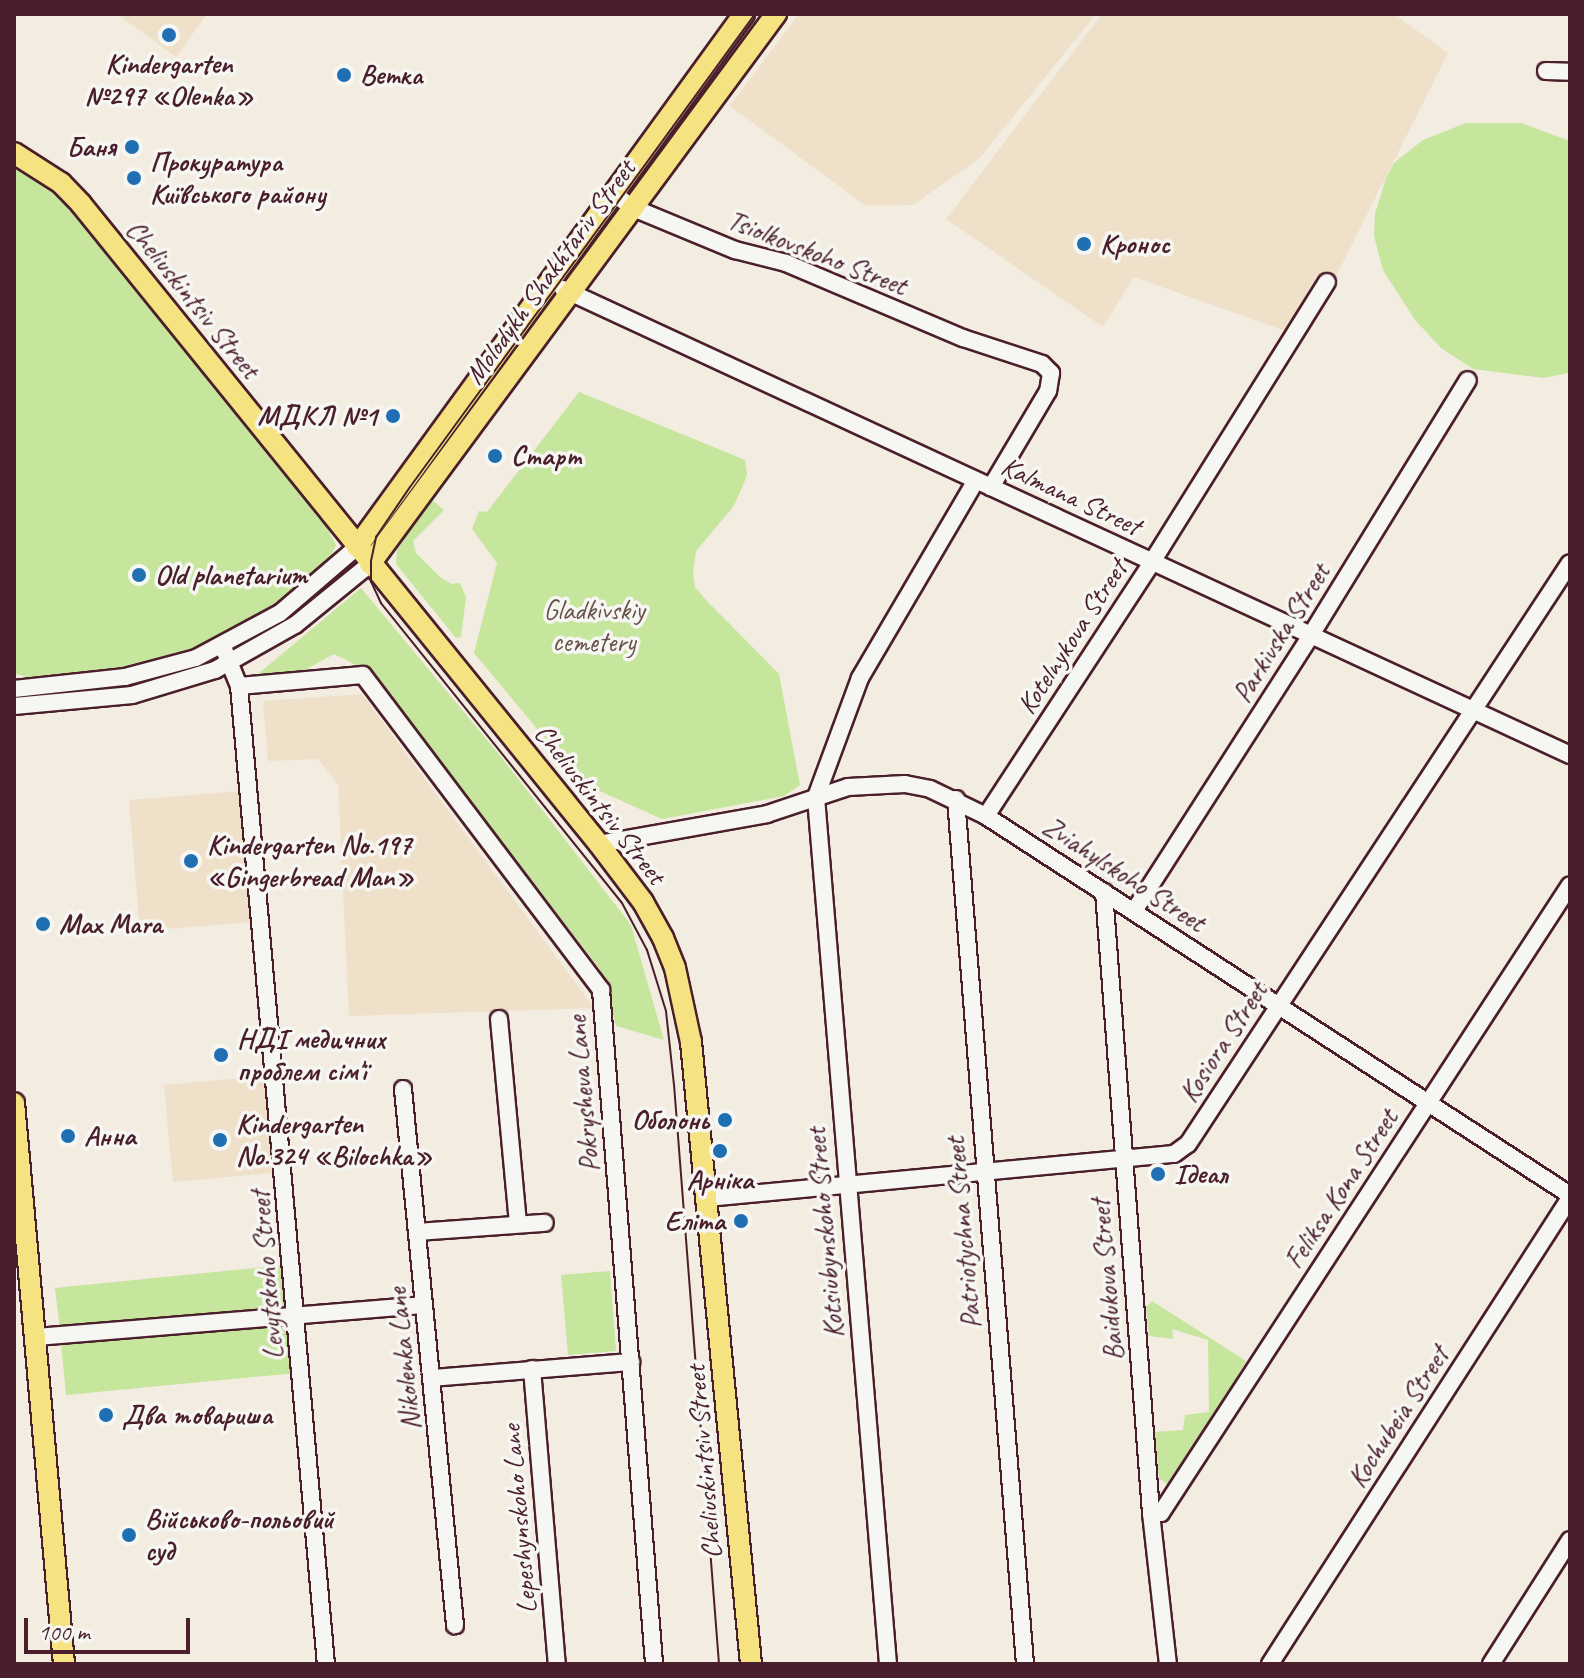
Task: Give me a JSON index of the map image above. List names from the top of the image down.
{
  "streets": {
    "main road": ["Molodykh Shakhtariv Street", "Cheliuskintsiv Street"],
    "street": [
      "Tsiolkovskoho Street",
      "Kalmana Street",
      "Parkivska Street",
      "Kotelnykova Street",
      "Zviahylskoho Street",
      "Kosiora Street",
      "Pokrysheva Lane",
      "Feliksa Kona Street",
      "Kotsiubynskoho Street",
      "Patriotychna Street",
      "Levytskoho Street",
      "Baidukova Street",
      "Nikolenka Lane",
      "Kochubeia Street",
      "Lepeshynskoho Lane"
    ]
  },
  "crossings": [
    ["Tsiolkovskoho Street", "Molodykh Shakhtariv Street"],
    ["Tsiolkovskoho Street", "Kalmana Street"],
    ["Molodykh Shakhtariv Street", "Cheliuskintsiv Street"],
    ["Molodykh Shakhtariv Street", "Kalmana Street"],
    ["Cheliuskintsiv Street", "Zviahylskoho Street"],
    ["Cheliuskintsiv Street", "Kosiora Street"],
    ["Kalmana Street", "Parkivska Street"],
    ["Kalmana Street", "Kotelnykova Street"],
    ["Kalmana Street", "Kosiora Street"],
    ["Parkivska Street", "Zviahylskoho Street"],
    ["Kotelnykova Street", "Zviahylskoho Street"],
    ["Zviahylskoho Street", "Kosiora Street"],
    ["Zviahylskoho Street", "Feliksa Kona Street"],
    ["Zviahylskoho Street", "Kotsiubynskoho Street"],
    ["Zviahylskoho Street", "Patriotychna Street"],
    ["Zviahylskoho Street", "Baidukova Street"],
    ["Zviahylskoho Street", "Kochubeia Street"],
    ["Kosiora Street", "Kotsiubynskoho Street"],
    ["Kosiora Street", "Patriotychna Street"],
    ["Kosiora Street", "Baidukova Street"],
    ["Pokrysheva Lane", "Levytskoho Street"],
    ["Feliksa Kona Street", "Baidukova Street"]
  ],
  "parks": ["Gladkivskiy cemetery"],
  "places": [
    "Kindergarten №297 «Olenka»",
    "Ветка",
    "Баня",
    "Прокуратура Київського району",
    "Кронос",
    "МДКЛ №1",
    "Старт",
    "Old planetarium",
    "Kindergarten No.197 «Gingerbread Man»",
    "Max Mara",
    "НДІ медичних проблем сім'ї",
    "Оболонь",
    "Анна",
    "Kindergarten No.324 «Bilochka»",
    "Арніка",
    "Ідеал",
    "Еліта",
    "Два товариша",
    "Військово-польовий суд"
  ],
  "scale_bar": "100 m"
}
